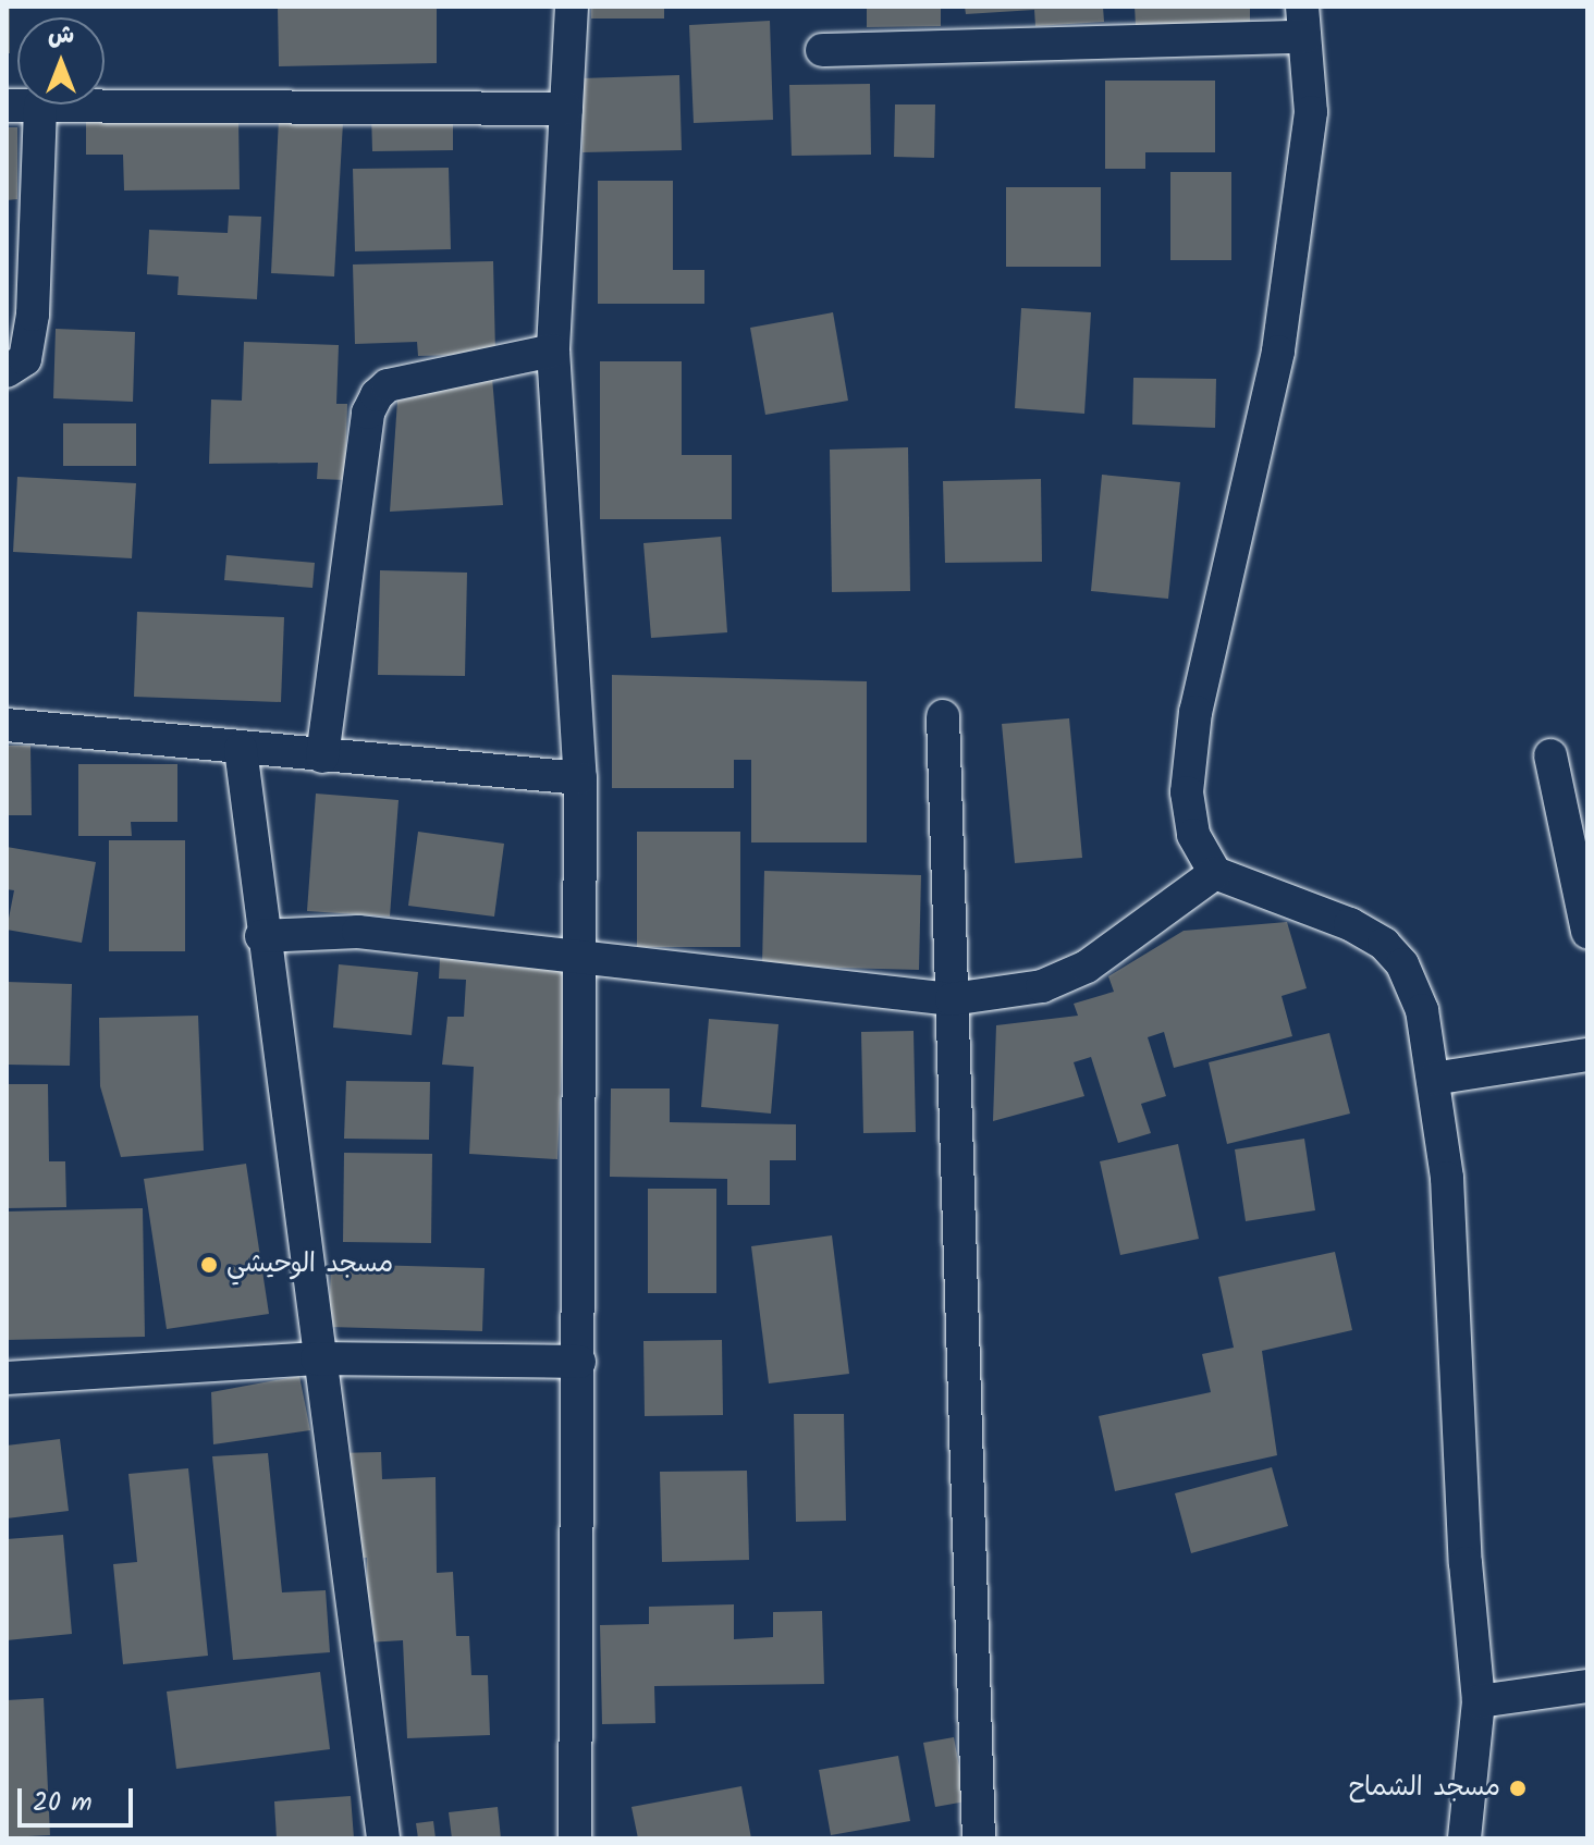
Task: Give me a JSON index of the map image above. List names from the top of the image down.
{
  "places": ["مسجد الوحيشي", "مسجد الشماح"],
  "scale_bar": "20 m",
  "north": "top"
}
